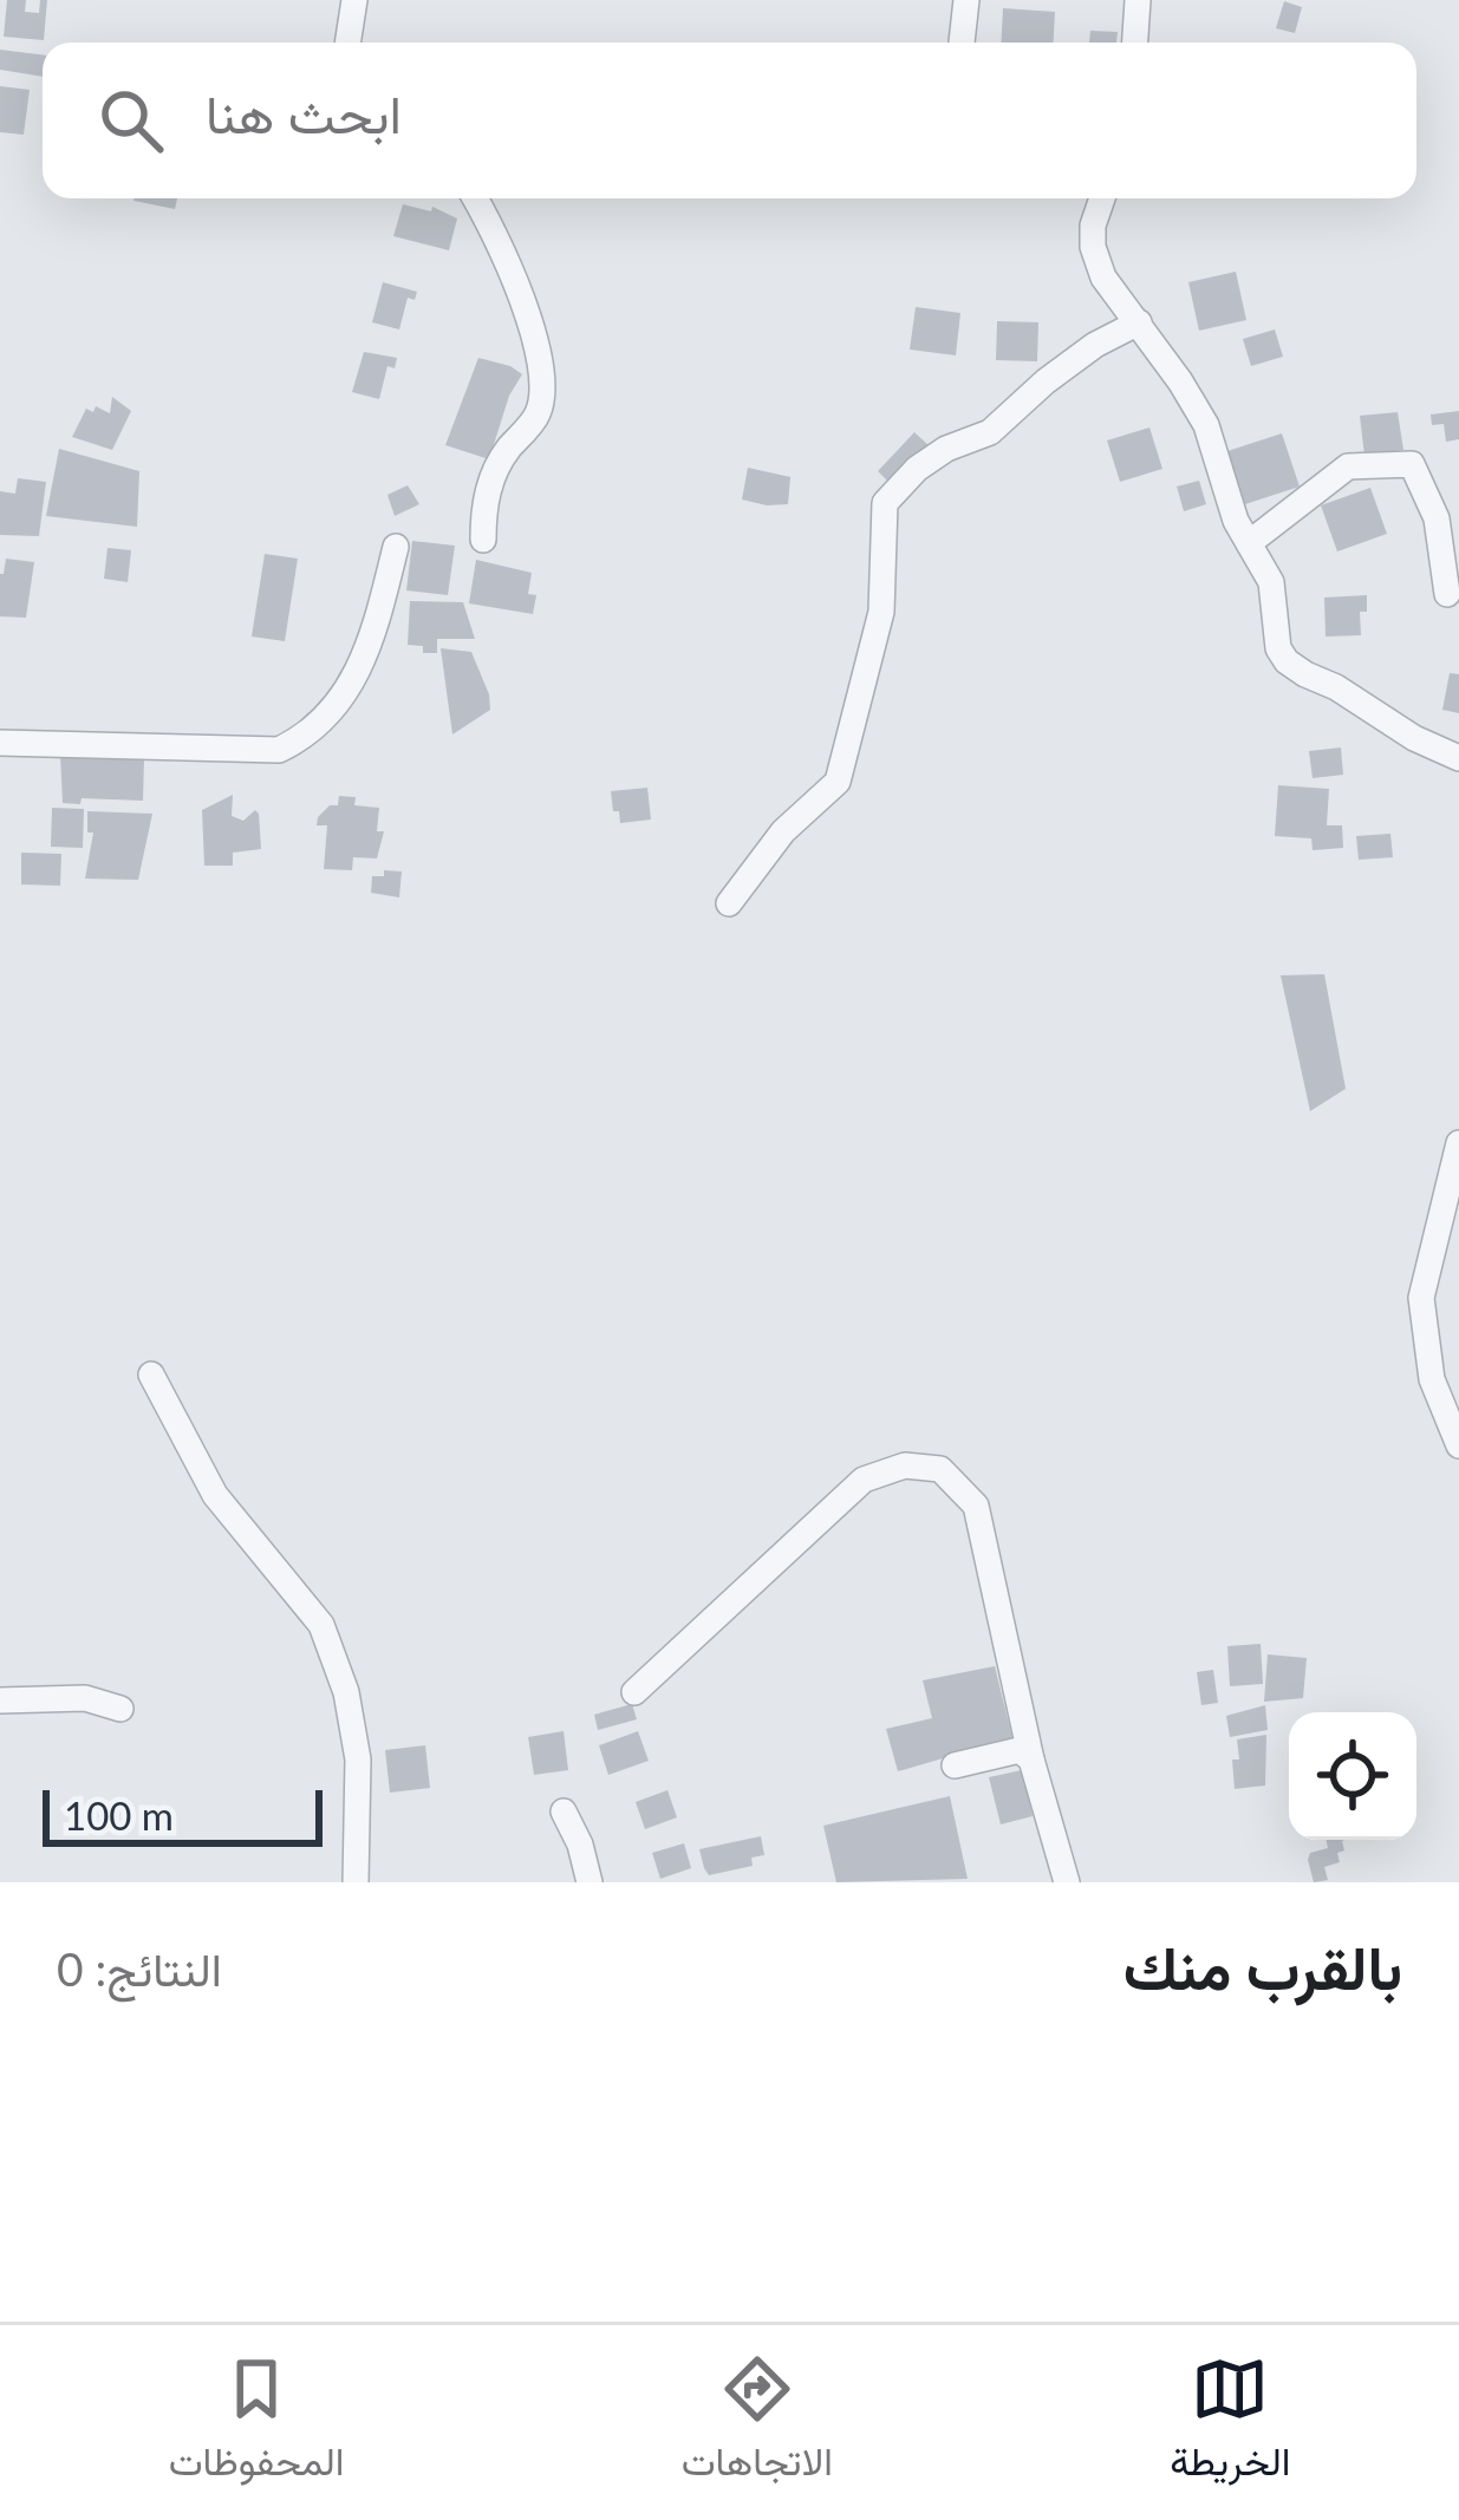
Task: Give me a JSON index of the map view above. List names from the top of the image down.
{
  "scale_bar": "100 m",
  "page": {
    "search": "ابحث هنا",
    "scale": "100 m",
    "heading": ["بالقرب منك", "النتائج: 0"],
    "nav": ["الخريطة", "الاتجاهات", "المحفوظات"]
  }
}
